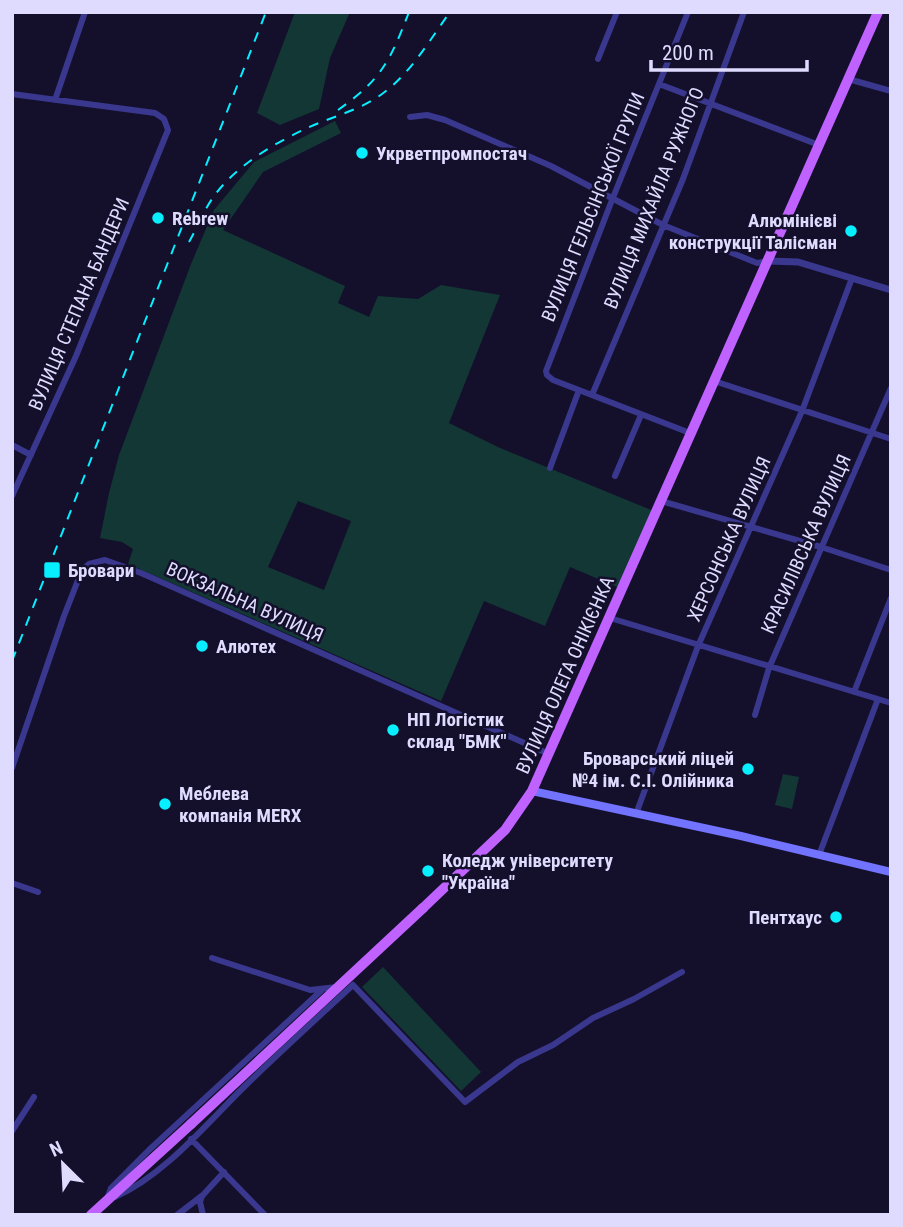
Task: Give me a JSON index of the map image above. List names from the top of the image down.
{
  "streets": {
    "main road": ["ВУЛИЦЯ ОЛЕГА ОНІКІЄНКА"],
    "street": [
      "ВУЛИЦЯ МИХАЙЛА РУЖНОГО",
      "ВУЛИЦЯ ГЕЛЬСІНСЬКОЇ ГРУПИ",
      "ВУЛИЦЯ СТЕПАНА БАНДЕРИ",
      "ХЕРСОНСЬКА ВУЛИЦЯ",
      "КРАСИЛІВСЬКА ВУЛИЦЯ",
      "ВОКЗАЛЬНА ВУЛИЦЯ"
    ]
  },
  "crossings": [
    ["ВОКЗАЛЬНА ВУЛИЦЯ", "ВУЛИЦЯ ОЛЕГА ОНІКІЄНКА"]
  ],
  "places": {
    "other": [
      "Укрветпромпостач",
      "Rebrew",
      "Алюмінієві конструкції Талісман",
      "Алютех",
      "НП Логістик склад \"БМК\"",
      "Броварський ліцей №4 ім. С.І. Олійника",
      "Меблева компанія MERX",
      "Коледж університету \"Україна\"",
      "Пентхаус"
    ],
    "transit": ["Бровари"]
  },
  "scale_bar": "200 m",
  "north": "top left"
}
